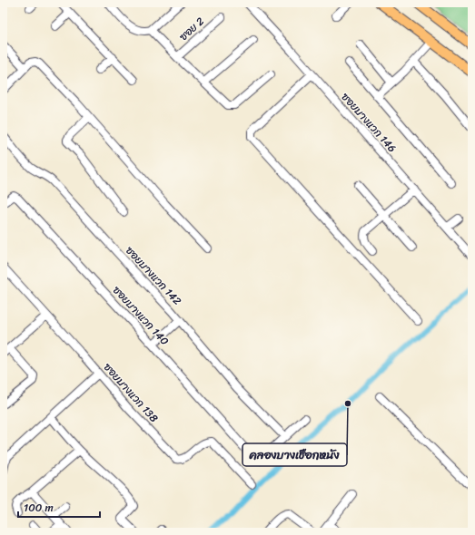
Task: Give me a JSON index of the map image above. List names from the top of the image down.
{
  "streets": {
    "street": [
      "ซอย 2",
      "ซอยบางแวก 146",
      "ซอยบางแวก 142",
      "ซอยบางแวก 140",
      "ซอยบางแวก 138"
    ]
  },
  "crossings": [
    ["ซอยบางแวก 142", "ซอยบางแวก 140"]
  ],
  "places": ["คลองบางเชือกหนัง"],
  "scale_bar": "100 m"
}
